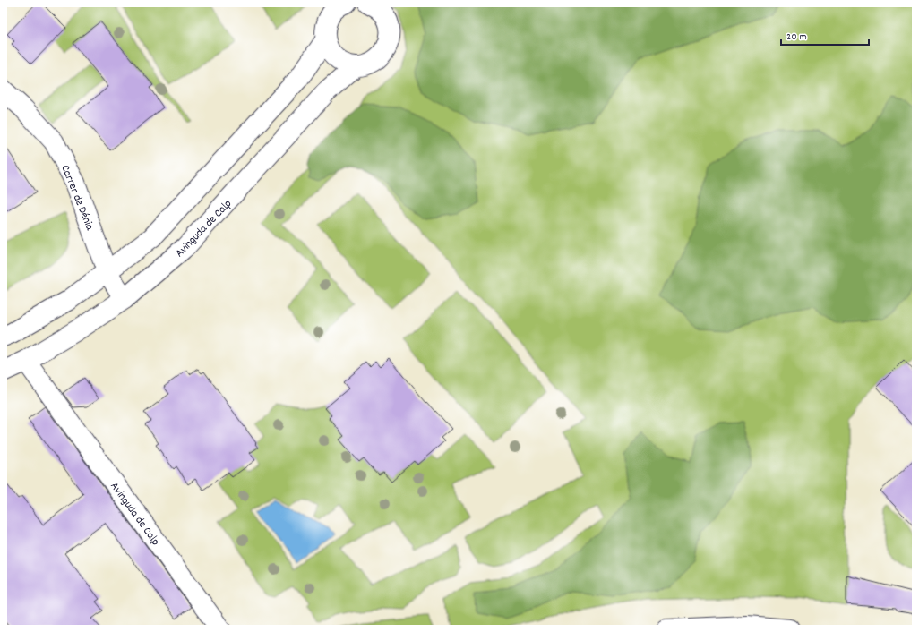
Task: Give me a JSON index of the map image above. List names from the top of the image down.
{
  "streets": {
    "street": ["Carrer de Dénia", "Avinguda de Calp"]
  },
  "crossings": [
    ["Carrer de Dénia", "Avinguda de Calp"]
  ],
  "scale_bar": "20 m"
}
